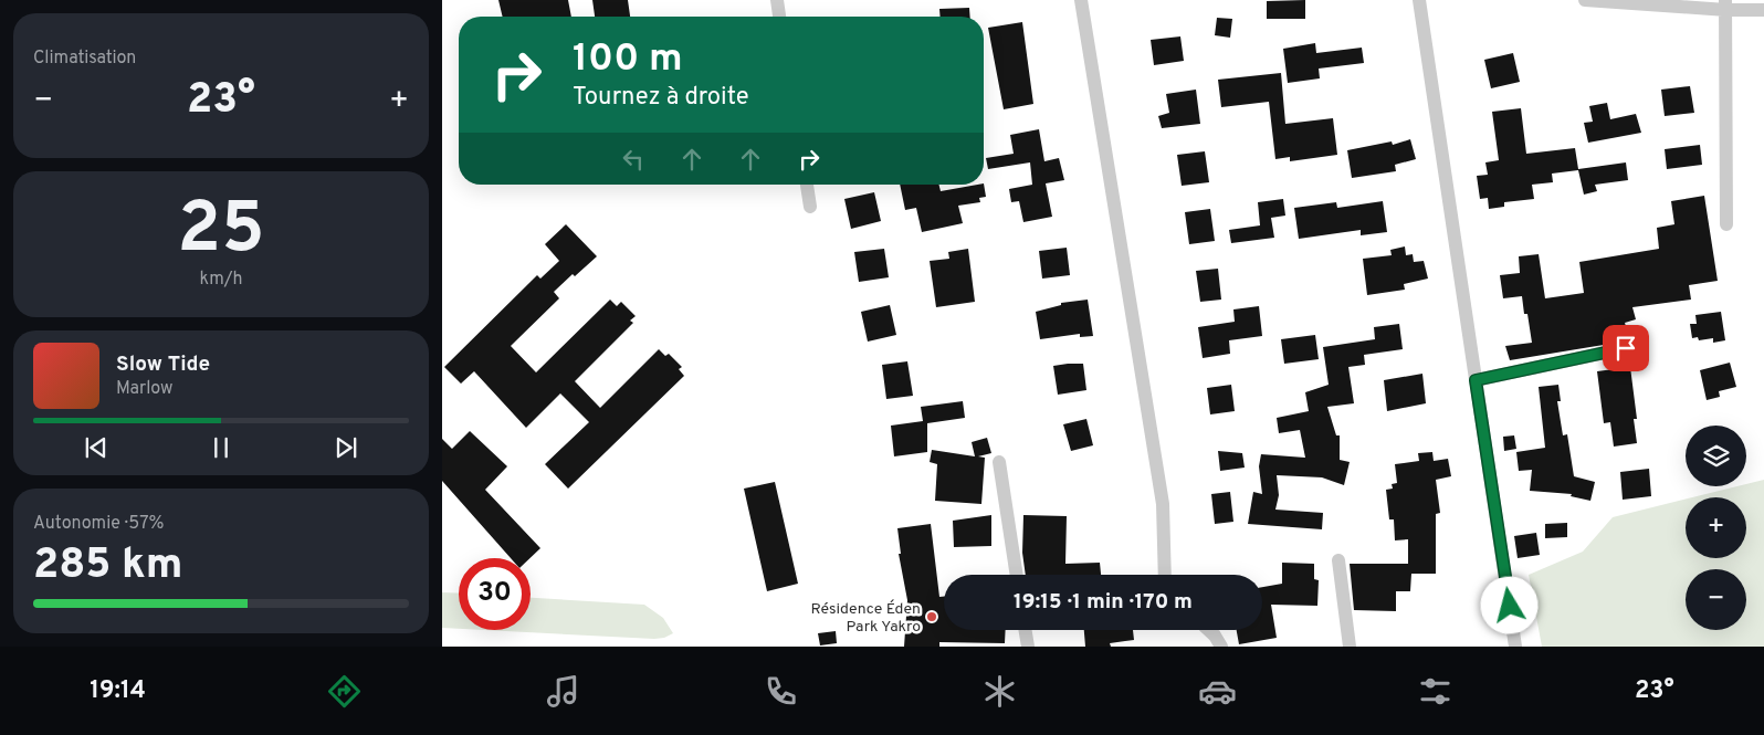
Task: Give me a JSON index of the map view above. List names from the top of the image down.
{
  "places": ["Résidence Éden Park Yakro"],
  "page": {
    "tile": [
      "Climatisation",
      ["25", "km/h"],
      ["Autonomie · 57%", "285 km"]
    ],
    "turn": ["100 m", "Tournez à droite"],
    "heat": ["−", "23°", "+"],
    "song": ["Slow Tide", "Marlow"],
    "map_buttons": ["+", "−"],
    "limit": "30",
    "trip": "19:15 · 1 min · 170 m",
    "tabs": ["19:14", "23°"]
  }
}
